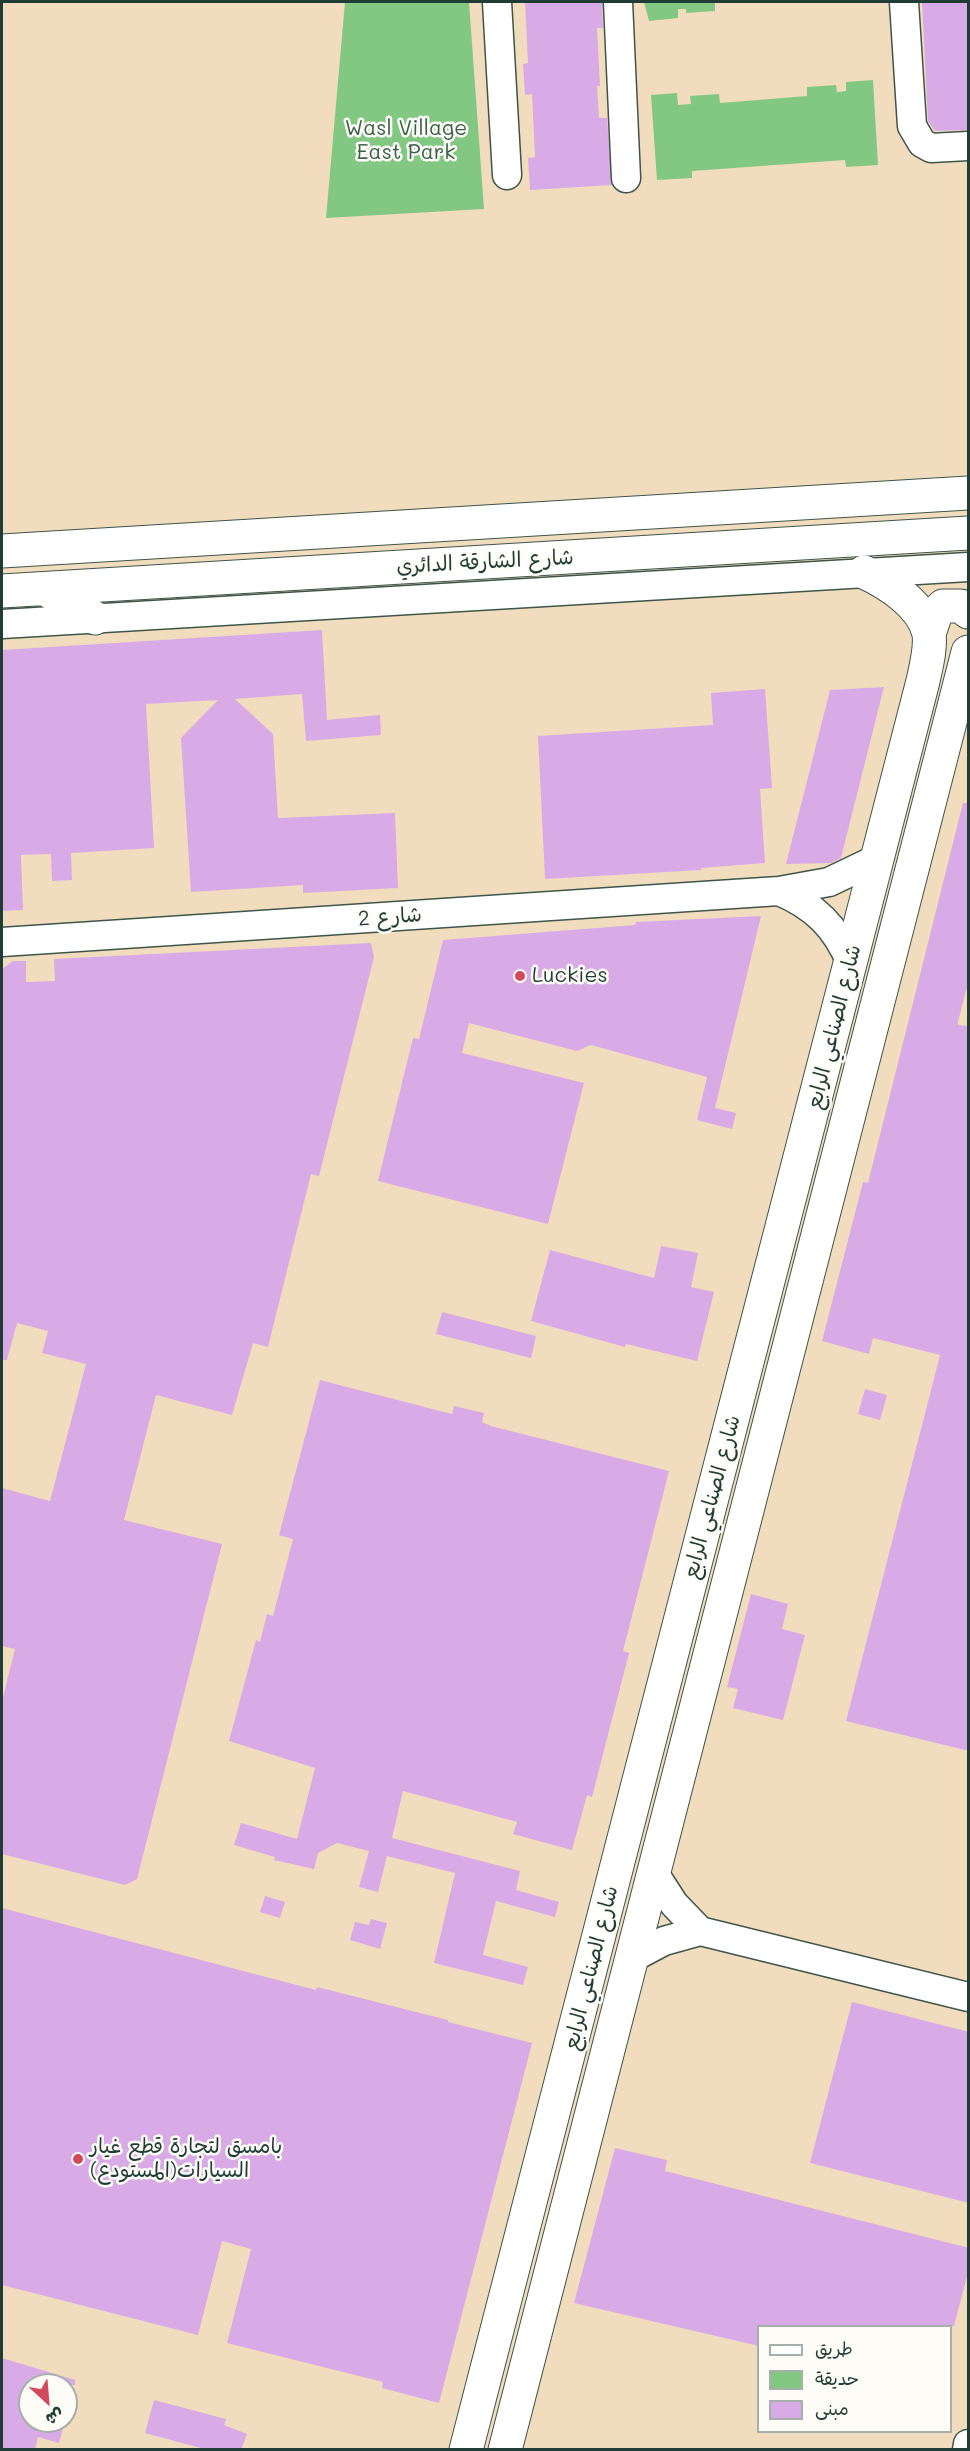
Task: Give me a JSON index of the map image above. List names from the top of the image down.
{
  "streets": {
    "main road": ["شارع الشارقة الدائري", "شارع الصناعي الرابع"],
    "street": ["شارع 2"]
  },
  "crossings": [
    ["شارع 2", "شارع الصناعي الرابع"]
  ],
  "parks": ["Wasl Village East Park"],
  "places": ["Luckies", "بامسق لتجارة قطع غيار السيارات(المستودع)"],
  "legend": ["طريق", "حديقة", "مبنى"],
  "north": "bottom right"
}
